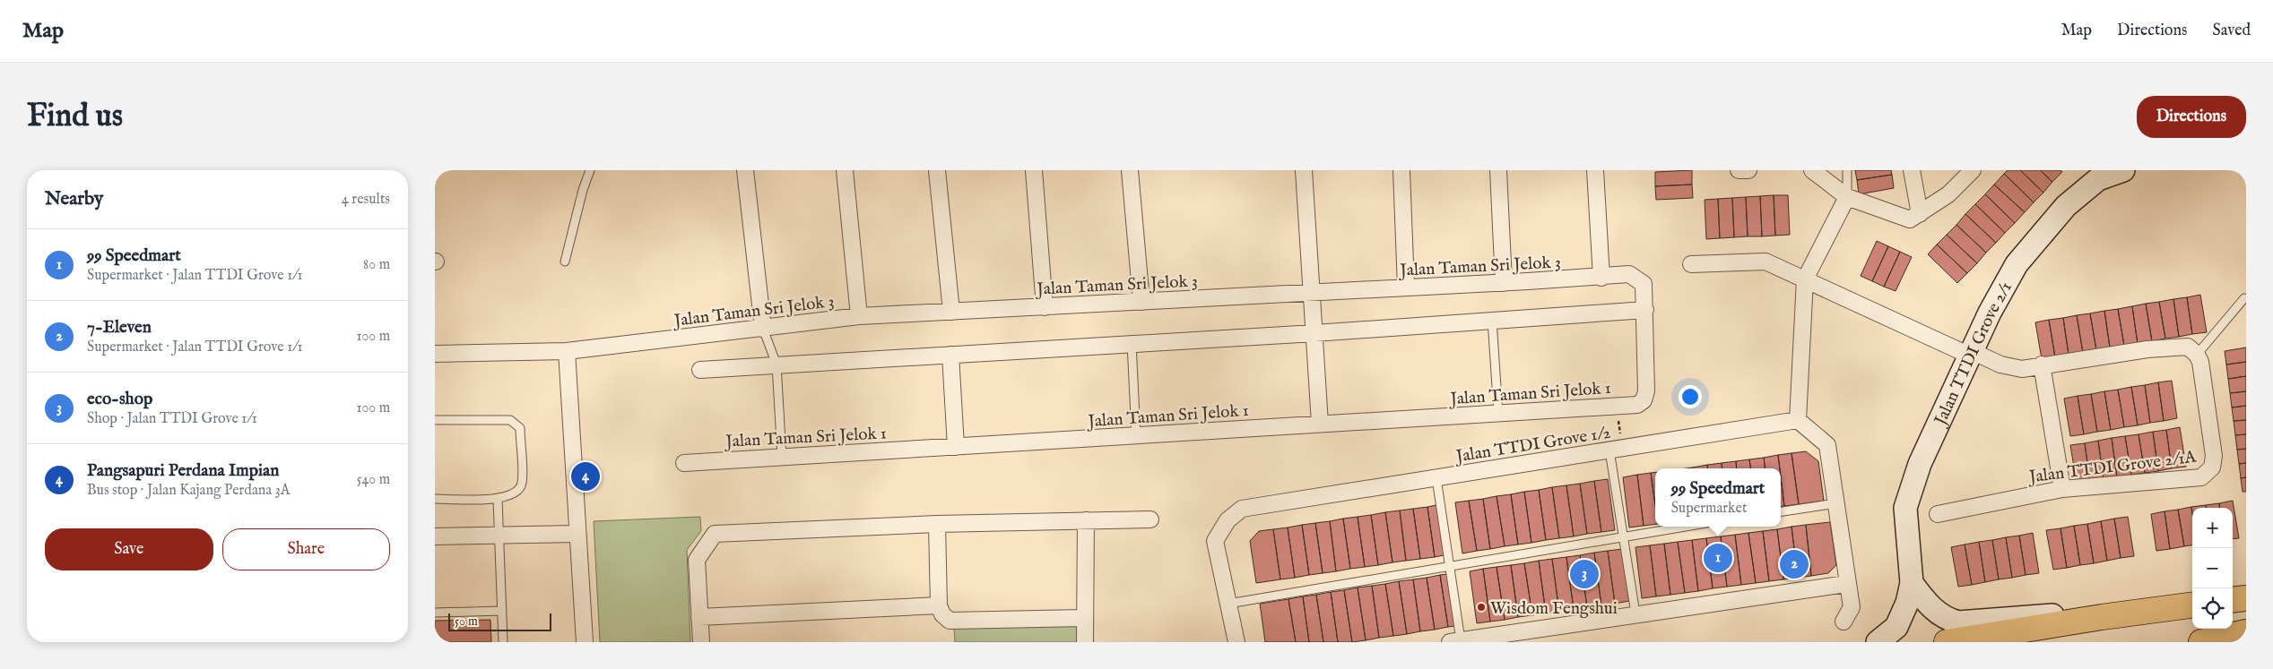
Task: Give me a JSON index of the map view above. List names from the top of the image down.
{
  "streets": {
    "street": [
      "Jalan Taman Sri Jelok 3",
      "Jalan TTDI Grove 2/1",
      "Jalan Taman Sri Jelok 1",
      "Jalan TTDI Grove 1/2",
      "Jalan TTDI Grove 2/1A"
    ]
  },
  "crossings": [
    ["Jalan Taman Sri Jelok 3", "Jalan Taman Sri Jelok 1"]
  ],
  "places": ["Wisdom Fengshui"],
  "scale_bar": "50 m",
  "page": {
    "header": "Map",
    "nav": ["Map", "Directions", "Saved"],
    "buttons": [
      "Directions",
      ["Save", "Share"]
    ],
    "title": "Find us",
    "heading": ["Nearby", "4 results"],
    "list": [
      {
        "mark": "1",
        "name": "99 Speedmart",
        "note": "Supermarket · Jalan TTDI Grove 1/1",
        "value": "80 m"
      },
      {
        "mark": "2",
        "name": "7-Eleven",
        "note": "Supermarket · Jalan TTDI Grove 1/1",
        "value": "100 m"
      },
      {
        "mark": "3",
        "name": "eco-shop",
        "note": "Shop · Jalan TTDI Grove 1/1",
        "value": "100 m"
      },
      {
        "mark": "4",
        "name": "Pangsapuri Perdana Impian",
        "note": "Bus stop · Jalan Kajang Perdana 3A",
        "value": "540 m"
      }
    ],
    "pins": [
      "4",
      "1",
      "2",
      "3"
    ],
    "popup": ["99 Speedmart", "Supermarket"],
    "map_buttons": ["+", "−"],
    "scale": "50 m"
  }
}
